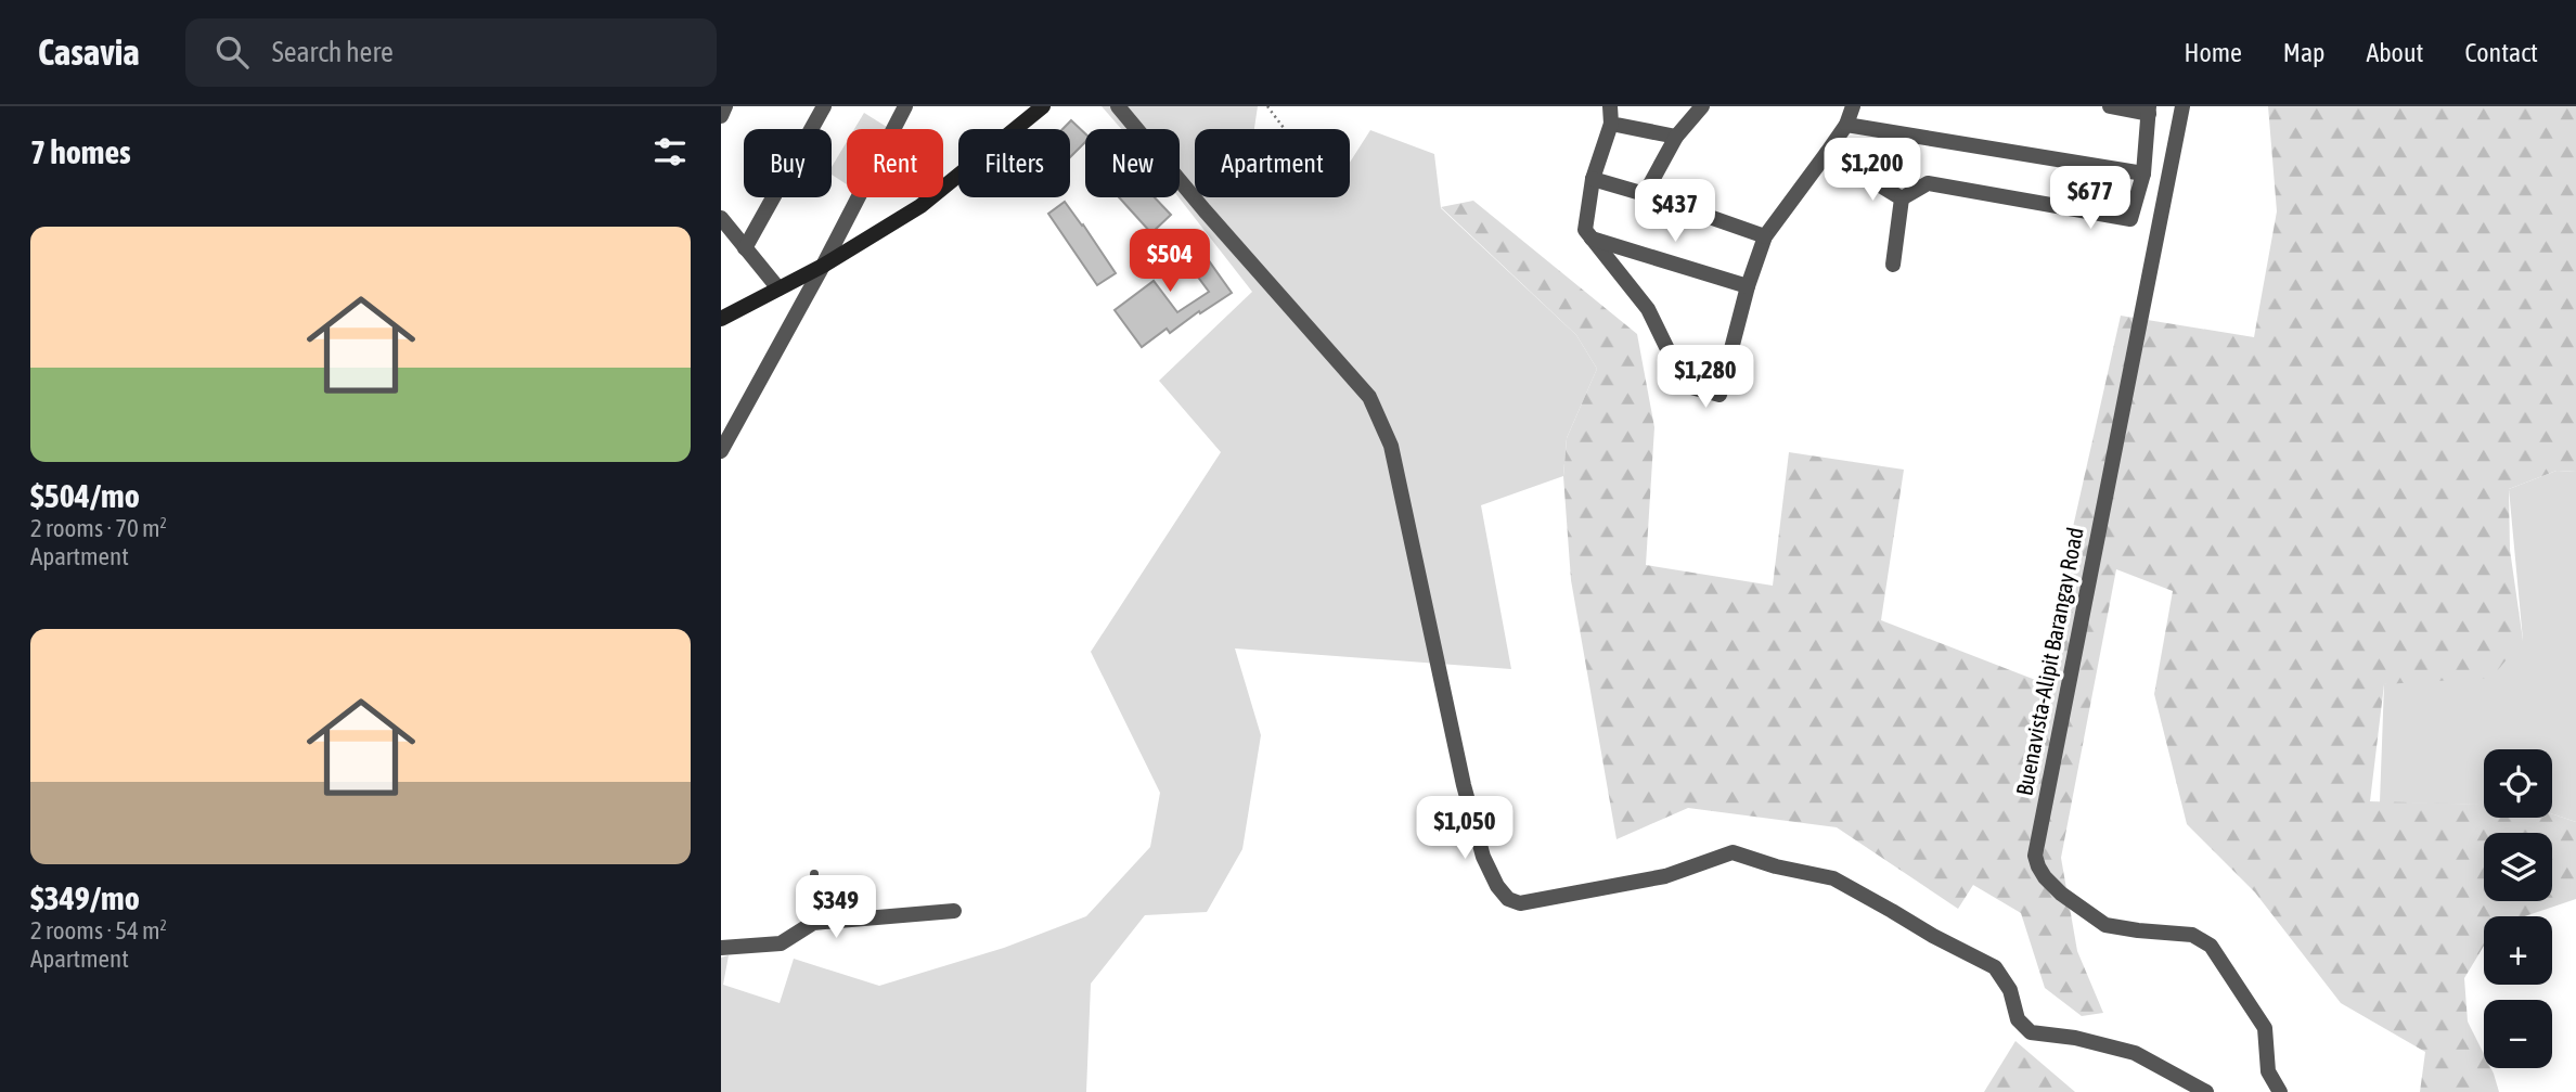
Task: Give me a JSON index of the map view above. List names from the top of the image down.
{
  "streets": {
    "street": ["Buenavista-Alipit Barangay Road"]
  },
  "page": {
    "header": "Casavia",
    "search": "Search here",
    "nav": [
      "Home",
      "Map",
      "About",
      "Contact"
    ],
    "heading": "7 homes",
    "chip": [
      "Buy",
      "Rent",
      "Filters",
      "New",
      "Apartment"
    ],
    "price": [
      "$1,200",
      "$677",
      "$437",
      "$504",
      "$1,280",
      "$1,050",
      "$349"
    ],
    "list": [
      {
        "name": "$504/mo",
        "note": "2 rooms · 70 m² · Apartment"
      },
      {
        "name": "$349/mo",
        "note": "2 rooms · 54 m² · Apartment"
      }
    ],
    "map_buttons": ["+", "−"]
  }
}
